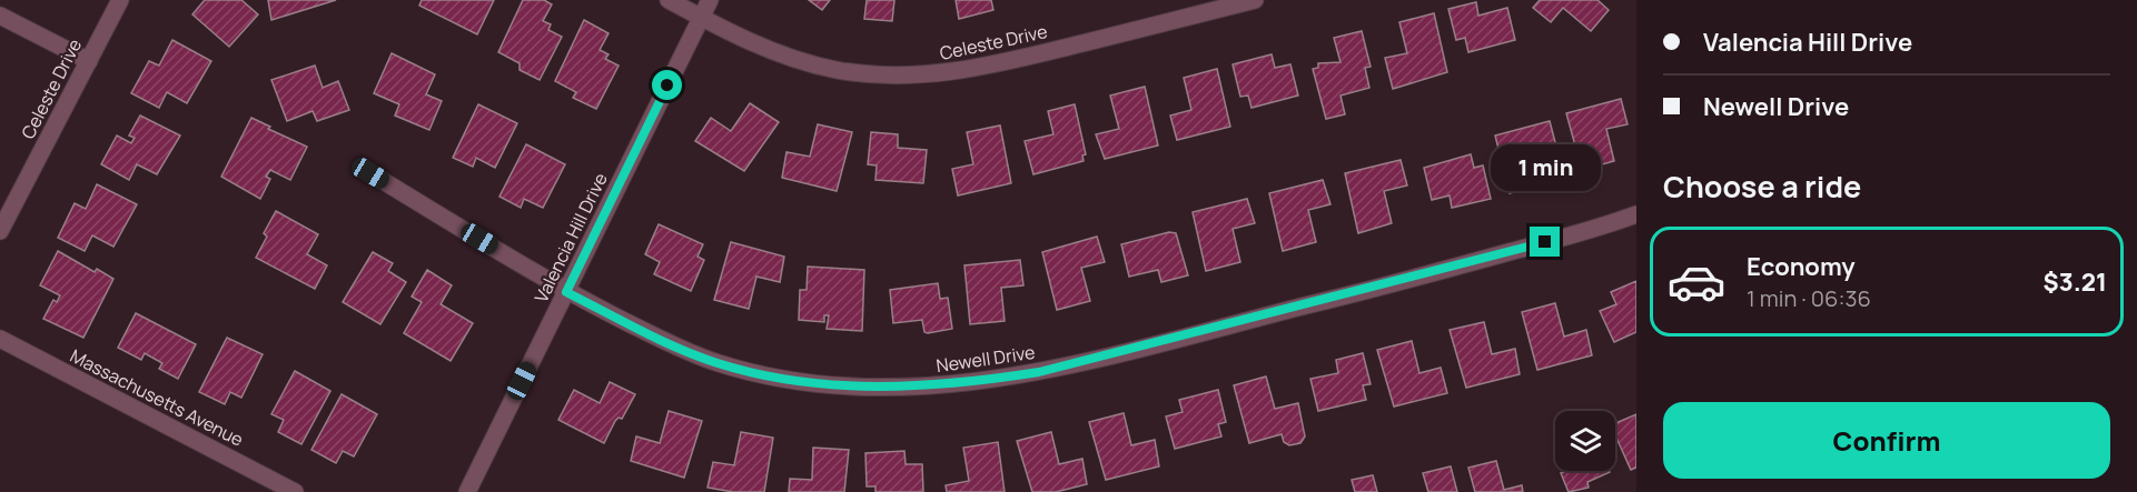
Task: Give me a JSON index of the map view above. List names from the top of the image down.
{
  "streets": {
    "street": [
      "Celeste Drive",
      "Valencia Hill Drive",
      "Newell Drive",
      "Massachusetts Avenue"
    ]
  },
  "crossings": [
    ["Celeste Drive", "Valencia Hill Drive"],
    ["Valencia Hill Drive", "Newell Drive"]
  ],
  "page": {
    "banner": ["Valencia Hill Drive", "Newell Drive"],
    "bubble": "1 min",
    "heading": "Choose a ride",
    "list": [
      {
        "name": "Economy",
        "note": "1 min · 06:36",
        "value": "$3.21"
      }
    ],
    "buttons": "Confirm"
  }
}
